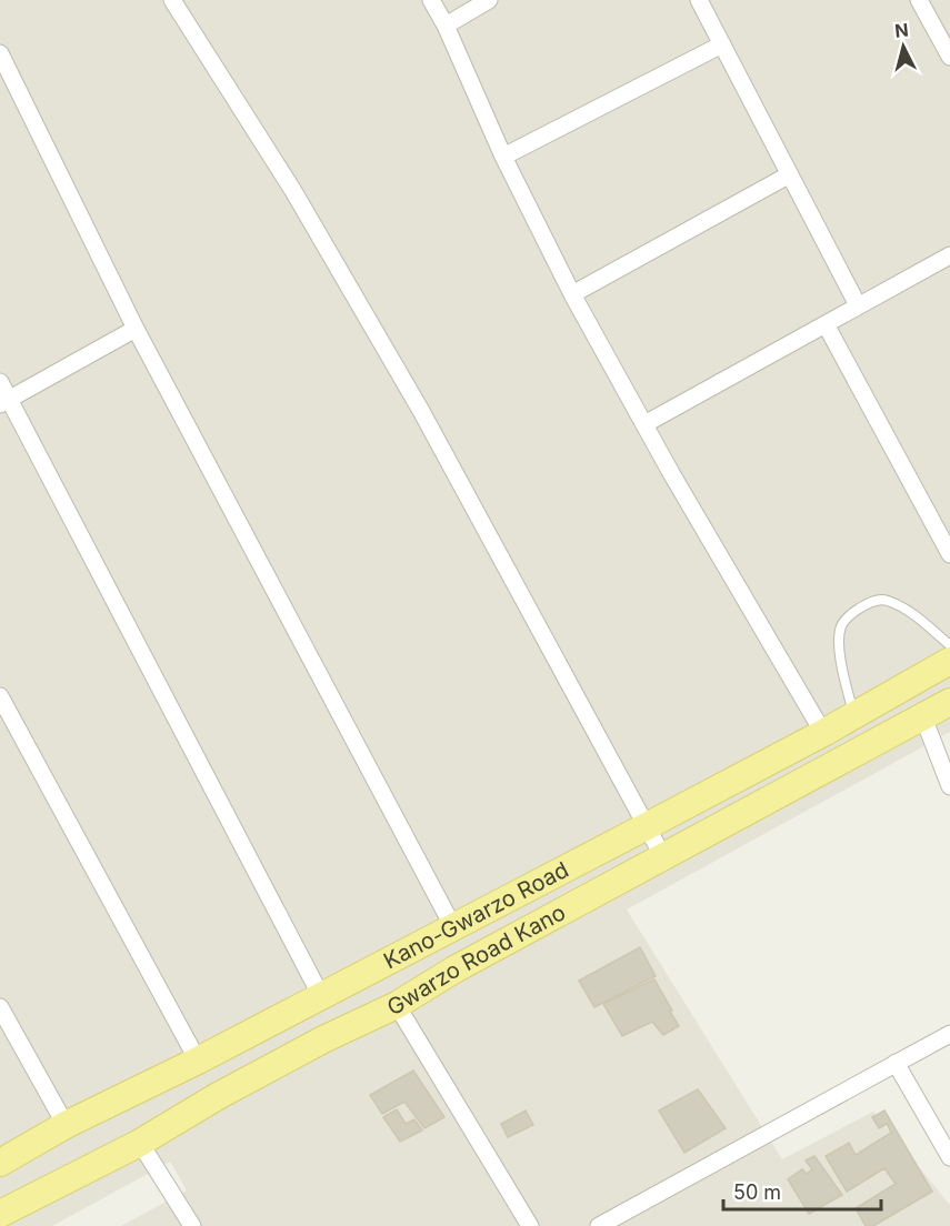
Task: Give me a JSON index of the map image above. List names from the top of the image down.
{
  "streets": {
    "main road": ["Kano-Gwarzo Road", "Gwarzo Road Kano"]
  },
  "scale_bar": "50 m",
  "north": "top"
}
